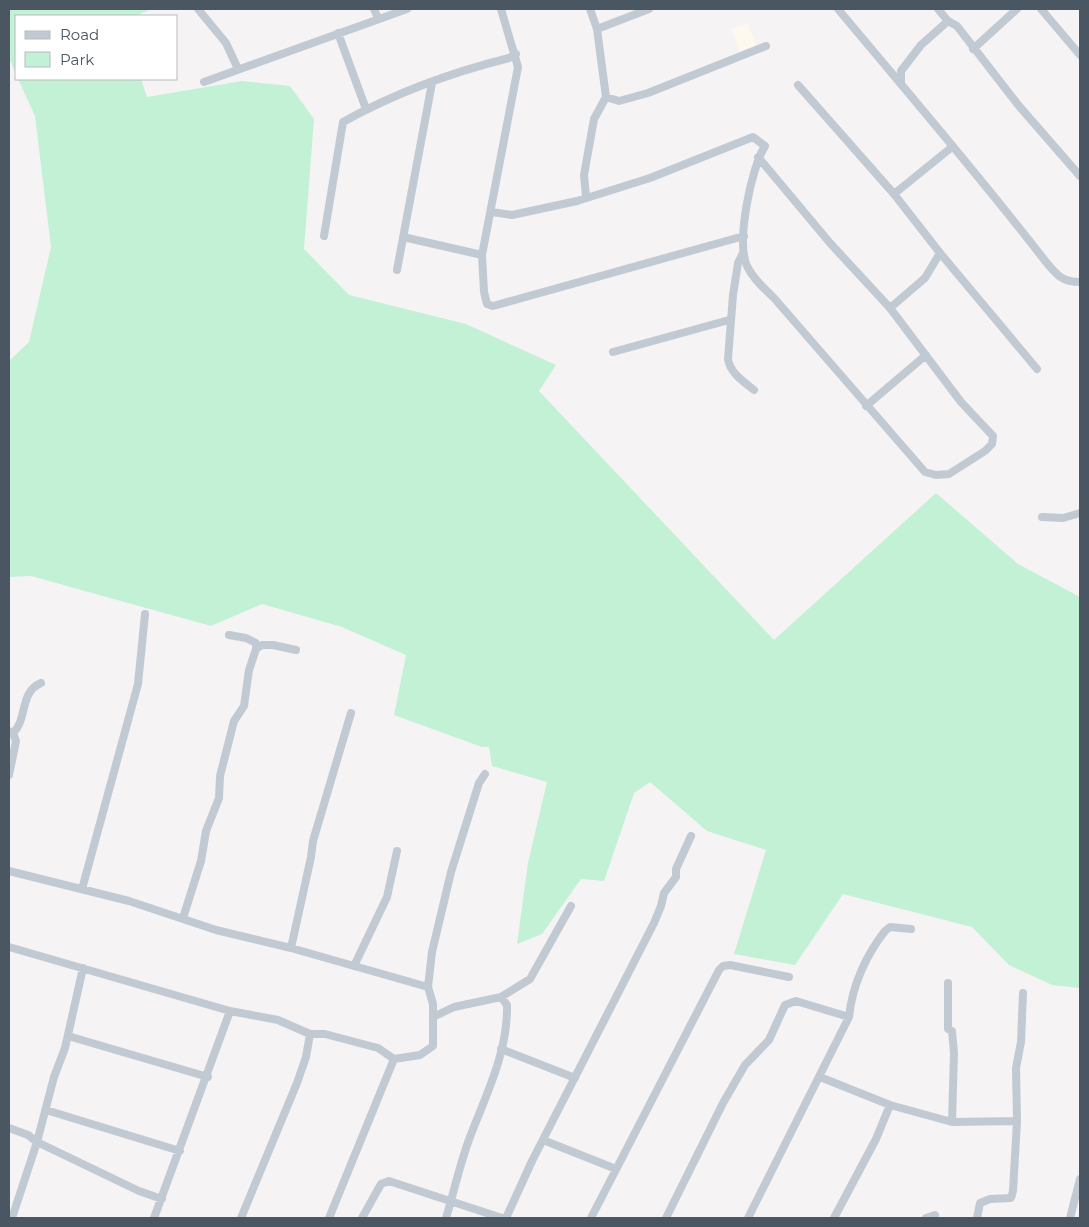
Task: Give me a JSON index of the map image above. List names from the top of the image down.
{
  "legend": ["Road", "Park"]
}
